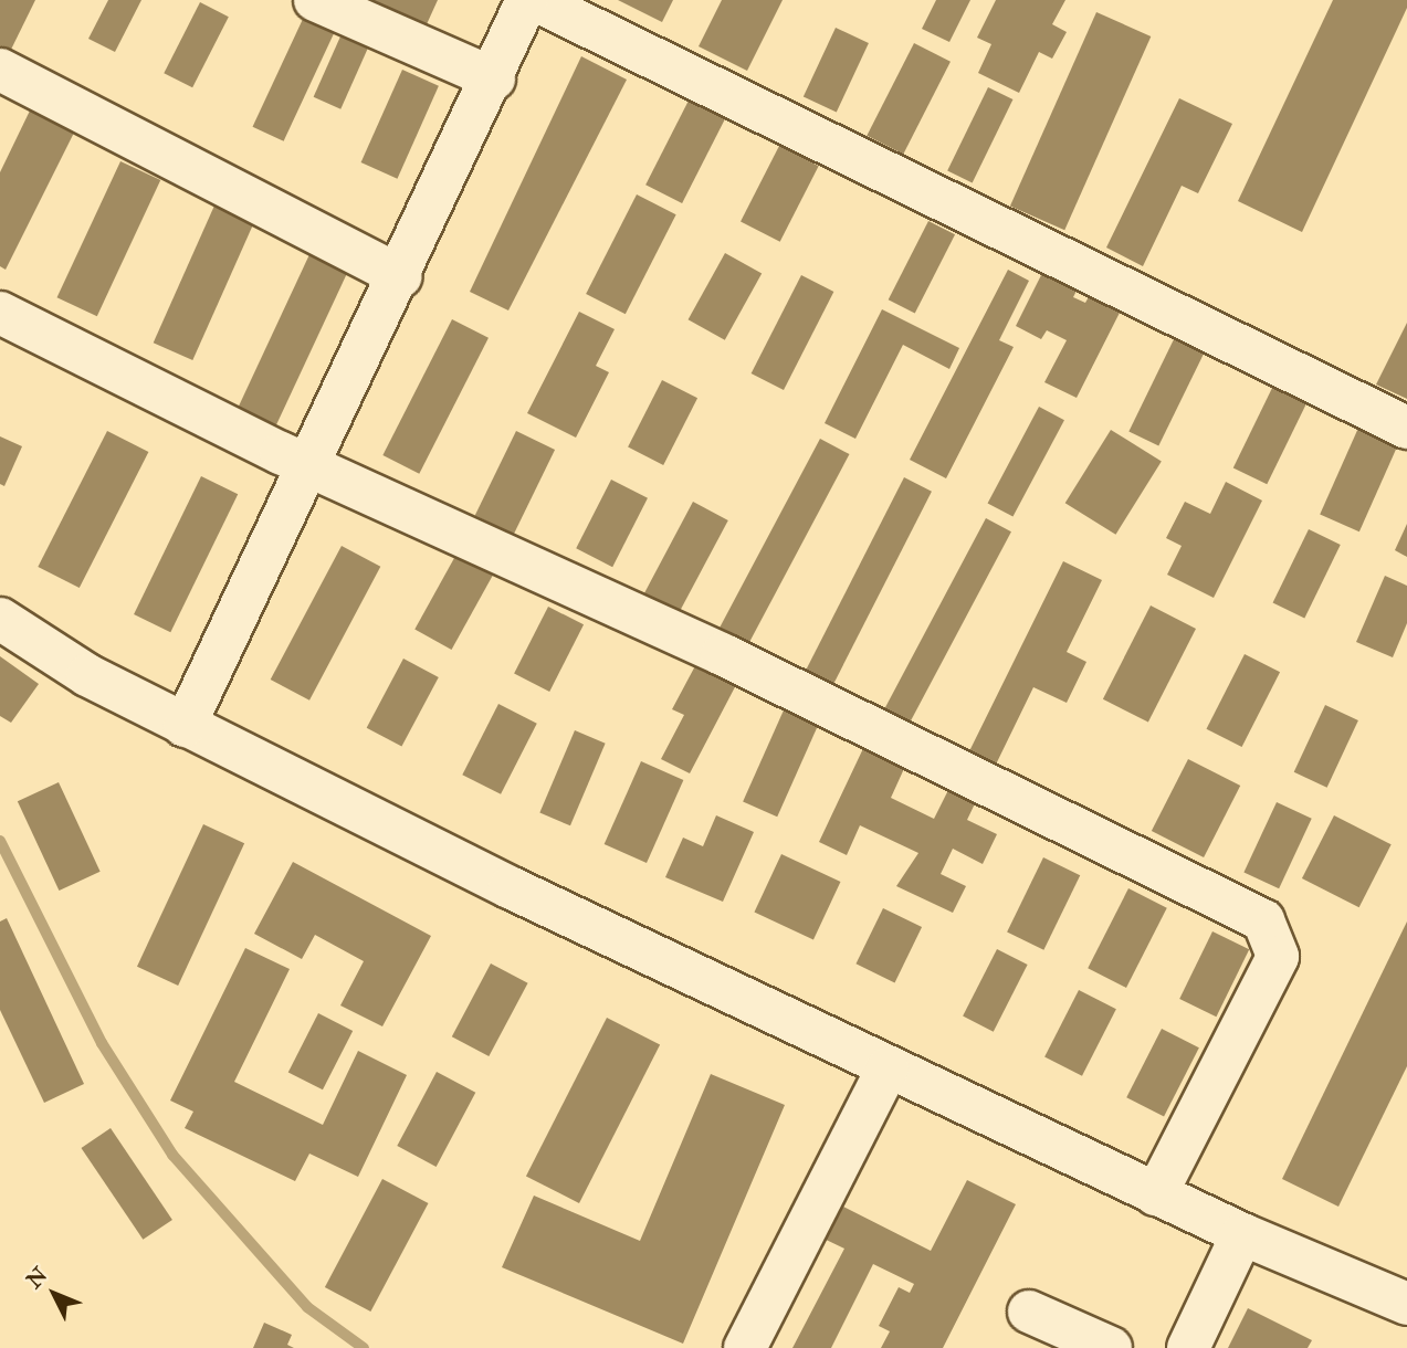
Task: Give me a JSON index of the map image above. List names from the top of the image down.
{
  "north": "top left"
}
